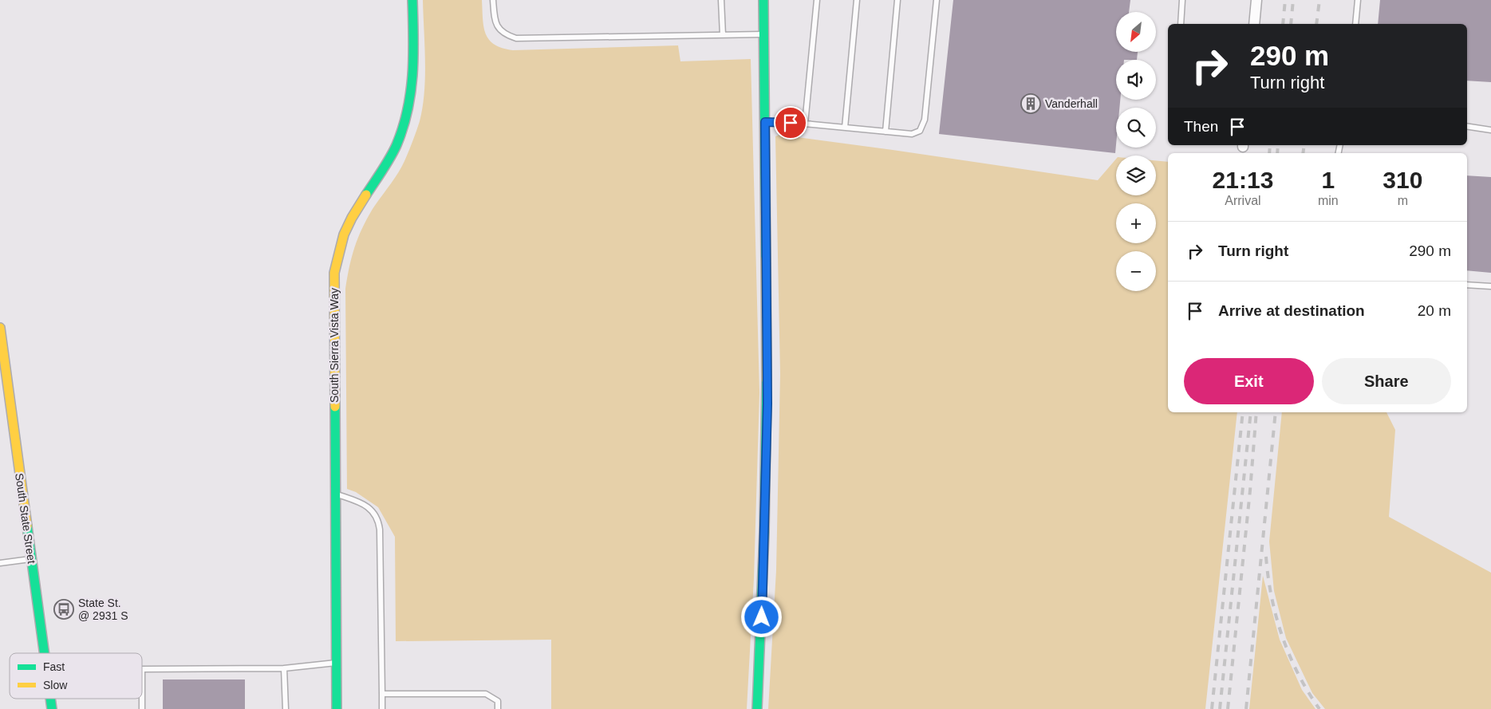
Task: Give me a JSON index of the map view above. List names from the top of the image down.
{
  "streets": {
    "street": ["South Sierra Vista Way", "South State Street"]
  },
  "places": {
    "building": ["Vanderhall"],
    "bus stop": ["State St. @ 2931 S"]
  },
  "legend": ["Fast", "Slow"],
  "north": "bottom left",
  "page": {
    "map_buttons": ["+", "−"],
    "turn": ["290 m", "Turn right"],
    "then": "Then",
    "eta": [
      "21:13",
      "Arrival",
      "1",
      "min",
      "310",
      "m"
    ],
    "list": [
      {
        "name": "Turn right",
        "value": "290 m"
      },
      {
        "name": "Arrive at destination",
        "value": "20 m"
      }
    ],
    "buttons": ["Exit", "Share"]
  }
}
